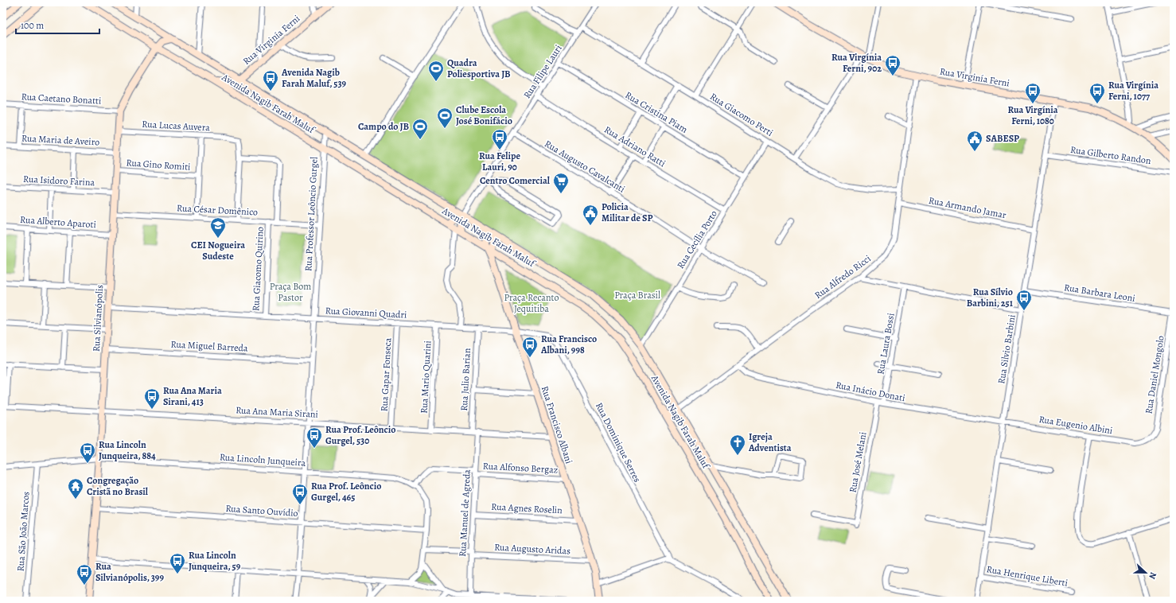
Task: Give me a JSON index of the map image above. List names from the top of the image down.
{
  "streets": {
    "main road": [
      "Rua Virginía Ferni",
      "Avenida Nagib Farah Maluf",
      "Rua Silvianópolis",
      "Rua Francisco Albani"
    ],
    "street": [
      "Rua Filipe Lauri",
      "Rua Caetano Bonatti",
      "Rua Cristina Piam",
      "Rua Giacomo Perti",
      "Rua Lucas Auvera",
      "Rua Maria de Aveiro",
      "Rua Adriano Ratti",
      "Rua Gilberto Randon",
      "Rua Gino Romiti",
      "Rua Augusto Cavalcanti",
      "Rua Isidoro Farina",
      "Rua Armando Jamar",
      "Rua César Domênico",
      "Rua Professor Leôncio Gurgel",
      "Rua Alberto Aparoti",
      "Rua Cecília Porto",
      "Rua Giacomo Quirino",
      "Rua Alfredo Ricci",
      "Rua Barbara Leoni",
      "Rua Giovanni Quadri",
      "Rua Laura Bossi",
      "Rua Miguel Barreda",
      "Rua Silvio Barbini",
      "Rua Gapar Fonseca",
      "Rua Daniel Mongolo",
      "Rua Mario Quarini",
      "Rua Julio Barian",
      "Rua Inácio Donati",
      "Rua Ana Maria Sirani",
      "Rua Eugenio Albini",
      "Rua Dominique Serres",
      "Rua Lincoln Junqueira",
      "Rua José Melani",
      "Rua Alfonso Bergaz",
      "Rua Agnes Roselin",
      "Rua Santo Ouvídio",
      "Rua Manuel de Agreda",
      "Rua São João Marcos",
      "Rua Augusto Aridas",
      "Rua Henrique Liberti"
    ]
  },
  "crossings": [
    ["Rua Virginía Ferni", "Avenida Nagib Farah Maluf"],
    ["Rua Virginía Ferni", "Rua Alfredo Ricci"],
    ["Rua Virginía Ferni", "Rua Silvio Barbini"],
    ["Rua Filipe Lauri", "Avenida Nagib Farah Maluf"],
    ["Rua Filipe Lauri", "Rua Cristina Piam"],
    ["Rua Filipe Lauri", "Rua Giacomo Perti"],
    ["Rua Filipe Lauri", "Rua Adriano Ratti"],
    ["Rua Filipe Lauri", "Rua Augusto Cavalcanti"],
    ["Rua Caetano Bonatti", "Rua Silvianópolis"],
    ["Avenida Nagib Farah Maluf", "Rua Professor Leôncio Gurgel"],
    ["Avenida Nagib Farah Maluf", "Rua Cecília Porto"],
    ["Avenida Nagib Farah Maluf", "Rua Alfredo Ricci"],
    ["Avenida Nagib Farah Maluf", "Rua Silvianópolis"],
    ["Avenida Nagib Farah Maluf", "Rua Francisco Albani"],
    ["Rua Cristina Piam", "Rua Cecília Porto"],
    ["Rua Giacomo Perti", "Rua Cecília Porto"],
    ["Rua Giacomo Perti", "Rua Alfredo Ricci"],
    ["Rua Lucas Auvera", "Rua Silvianópolis"],
    ["Rua Maria de Aveiro", "Rua Silvianópolis"],
    ["Rua Adriano Ratti", "Rua Cecília Porto"],
    ["Rua Gilberto Randon", "Rua Silvio Barbini"],
    ["Rua Gino Romiti", "Rua Silvianópolis"],
    ["Rua Augusto Cavalcanti", "Rua Cecília Porto"],
    ["Rua Isidoro Farina", "Rua Silvianópolis"],
    ["Rua Armando Jamar", "Rua Alfredo Ricci"],
    ["Rua Armando Jamar", "Rua Silvio Barbini"],
    ["Rua César Domênico", "Rua Professor Leôncio Gurgel"],
    ["Rua César Domênico", "Rua Giacomo Quirino"],
    ["Rua César Domênico", "Rua Silvianópolis"],
    ["Rua Professor Leôncio Gurgel", "Rua Giovanni Quadri"],
    ["Rua Professor Leôncio Gurgel", "Rua Miguel Barreda"],
    ["Rua Professor Leôncio Gurgel", "Rua Ana Maria Sirani"],
    ["Rua Professor Leôncio Gurgel", "Rua Lincoln Junqueira"],
    ["Rua Professor Leôncio Gurgel", "Rua Santo Ouvídio"],
    ["Rua Alberto Aparoti", "Rua Silvianópolis"],
    ["Rua Giacomo Quirino", "Rua Giovanni Quadri"],
    ["Rua Alfredo Ricci", "Rua Inácio Donati"],
    ["Rua Barbara Leoni", "Rua Silvio Barbini"],
    ["Rua Barbara Leoni", "Rua Daniel Mongolo"],
    ["Rua Giovanni Quadri", "Rua Silvianópolis"],
    ["Rua Giovanni Quadri", "Rua Gapar Fonseca"],
    ["Rua Giovanni Quadri", "Rua Mario Quarini"],
    ["Rua Giovanni Quadri", "Rua Julio Barian"],
    ["Rua Giovanni Quadri", "Rua Francisco Albani"],
    ["Rua Giovanni Quadri", "Rua Dominique Serres"],
    ["Rua Silvianópolis", "Rua Miguel Barreda"],
    ["Rua Silvianópolis", "Rua Ana Maria Sirani"],
    ["Rua Silvianópolis", "Rua Lincoln Junqueira"],
    ["Rua Silvianópolis", "Rua Santo Ouvídio"],
    ["Rua Laura Bossi", "Rua Inácio Donati"],
    ["Rua Silvio Barbini", "Rua Inácio Donati"],
    ["Rua Silvio Barbini", "Rua Eugenio Albini"],
    ["Rua Silvio Barbini", "Rua Henrique Liberti"],
    ["Rua Gapar Fonseca", "Rua Ana Maria Sirani"],
    ["Rua Daniel Mongolo", "Rua Eugenio Albini"],
    ["Rua Mario Quarini", "Rua Ana Maria Sirani"],
    ["Rua Julio Barian", "Rua Ana Maria Sirani"],
    ["Rua Inácio Donati", "Rua Eugenio Albini"],
    ["Rua Inácio Donati", "Rua José Melani"],
    ["Rua Ana Maria Sirani", "Rua Francisco Albani"],
    ["Rua Ana Maria Sirani", "Rua Manuel de Agreda"],
    ["Rua Francisco Albani", "Rua Alfonso Bergaz"],
    ["Rua Francisco Albani", "Rua Agnes Roselin"],
    ["Rua Francisco Albani", "Rua Augusto Aridas"],
    ["Rua Lincoln Junqueira", "Rua Alfonso Bergaz"],
    ["Rua Lincoln Junqueira", "Rua Santo Ouvídio"],
    ["Rua Lincoln Junqueira", "Rua São João Marcos"],
    ["Rua Lincoln Junqueira", "Rua Augusto Aridas"],
    ["Rua Alfonso Bergaz", "Rua Manuel de Agreda"],
    ["Rua Agnes Roselin", "Rua Manuel de Agreda"],
    ["Rua Manuel de Agreda", "Rua Augusto Aridas"]
  ],
  "parks": ["Praça Bom Pastor", "Praça Brasil", "Praça Recanto Jequitiba"],
  "places": {
    "bus stop": [
      "Rua Virgínia Ferni, 902",
      "Avenida Nagib Farah Maluf, 539",
      "Rua Virgínia Ferni, 1080",
      "Rua Virgínia Ferni, 1077",
      "Rua Felipe Lauri, 90",
      "Rua Sílvio Barbini, 251",
      "Rua Francisco Albani, 998",
      "Rua Ana Maria Sirani, 413",
      "Rua Prof. Leôncio Gurgel, 530",
      "Rua Lincoln Junqueira, 884",
      "Rua Prof. Leôncio Gurgel, 465",
      "Rua Lincoln Junqueira, 59",
      "Rua Silvianópolis, 399"
    ],
    "sports": ["Quadra Poliesportiva JB", "Clube Escola José Bonifácio", "Campo do JB"],
    "public building": ["SABESP", "Policia Militar de SP"],
    "supermarket": ["Centro Comercial"],
    "school or university": ["CEI Nogueira Sudeste"],
    "church": ["Igreja Adventista"],
    "temple": ["Congregação Cristã no Brasil"]
  },
  "scale_bar": "100 m",
  "north": "right"
}
